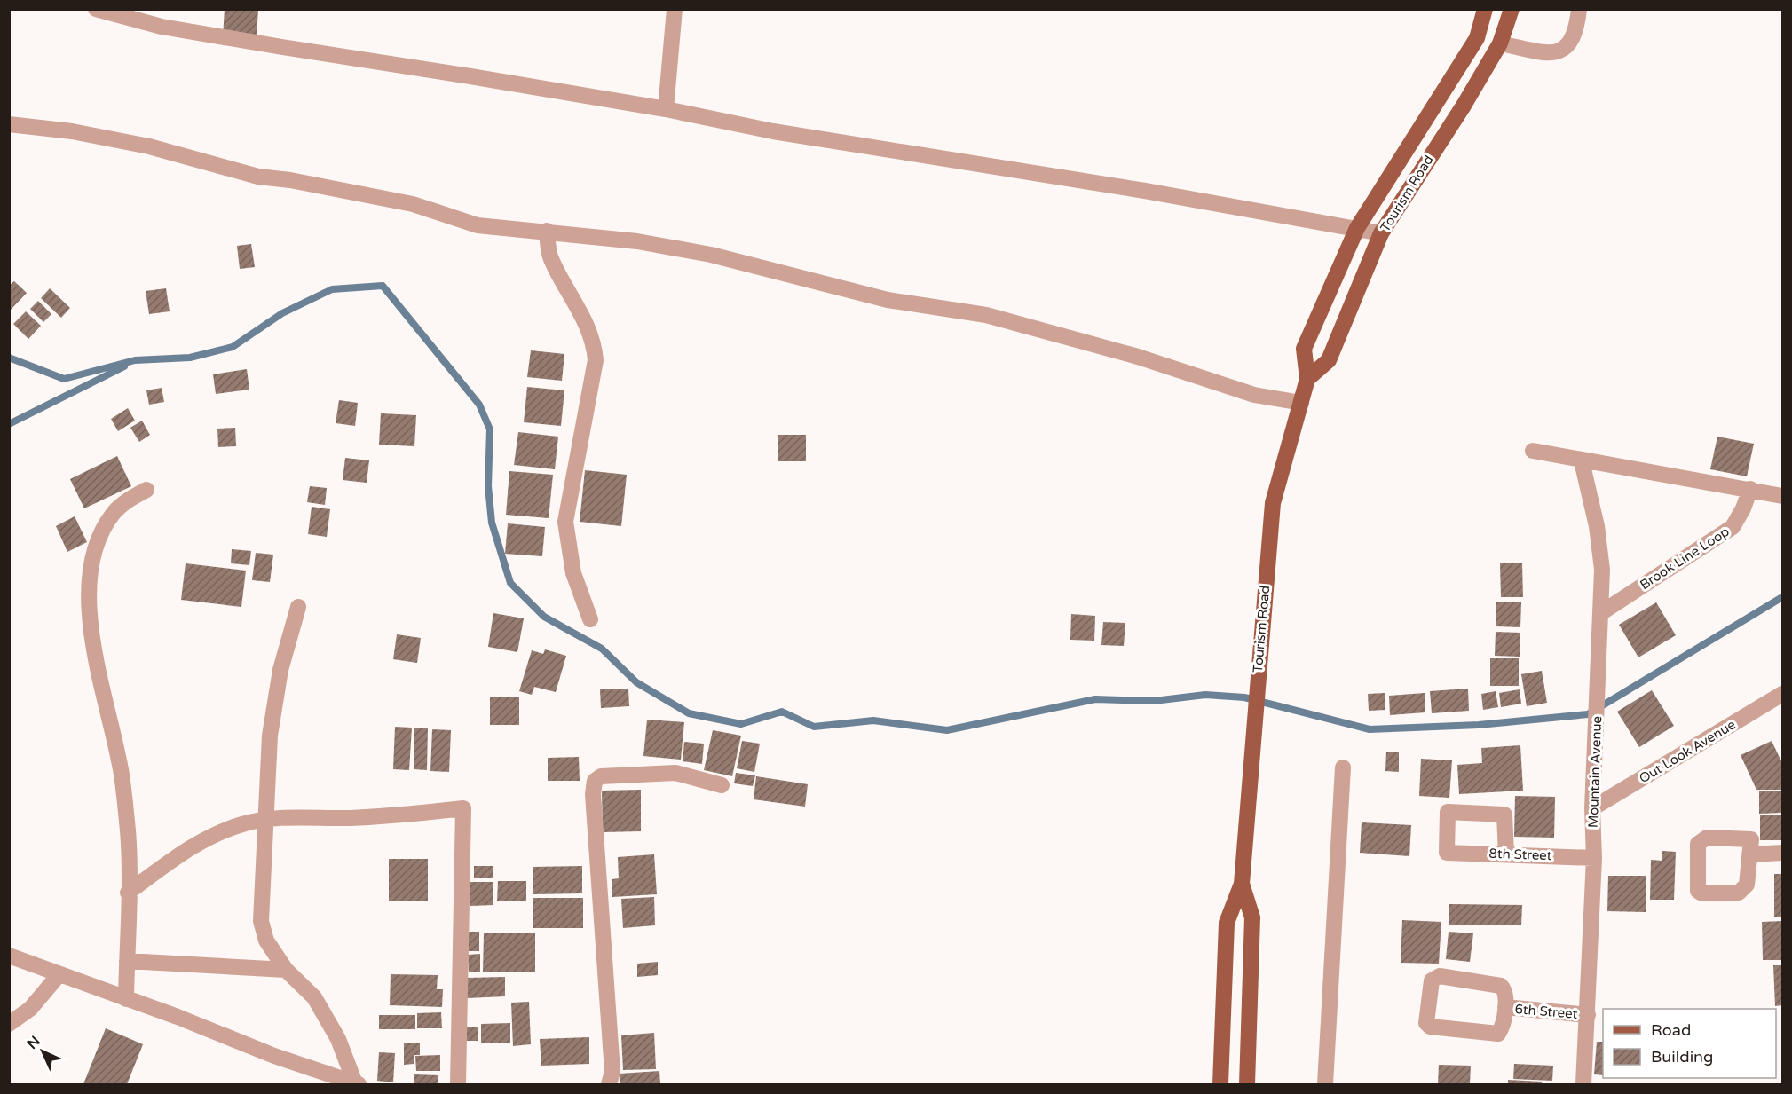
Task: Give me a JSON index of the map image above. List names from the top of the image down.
{
  "streets": {
    "main road": ["Tourism Road"],
    "street": [
      "Brook Line Loop",
      "Out Look Avenue",
      "Mountain Avenue",
      "8th Street",
      "6th Street"
    ]
  },
  "crossings": [
    ["Brook Line Loop", "Mountain Avenue"],
    ["Out Look Avenue", "Mountain Avenue"],
    ["Mountain Avenue", "8th Street"],
    ["Mountain Avenue", "6th Street"]
  ],
  "legend": ["Road", "Building"],
  "north": "top left"
}
